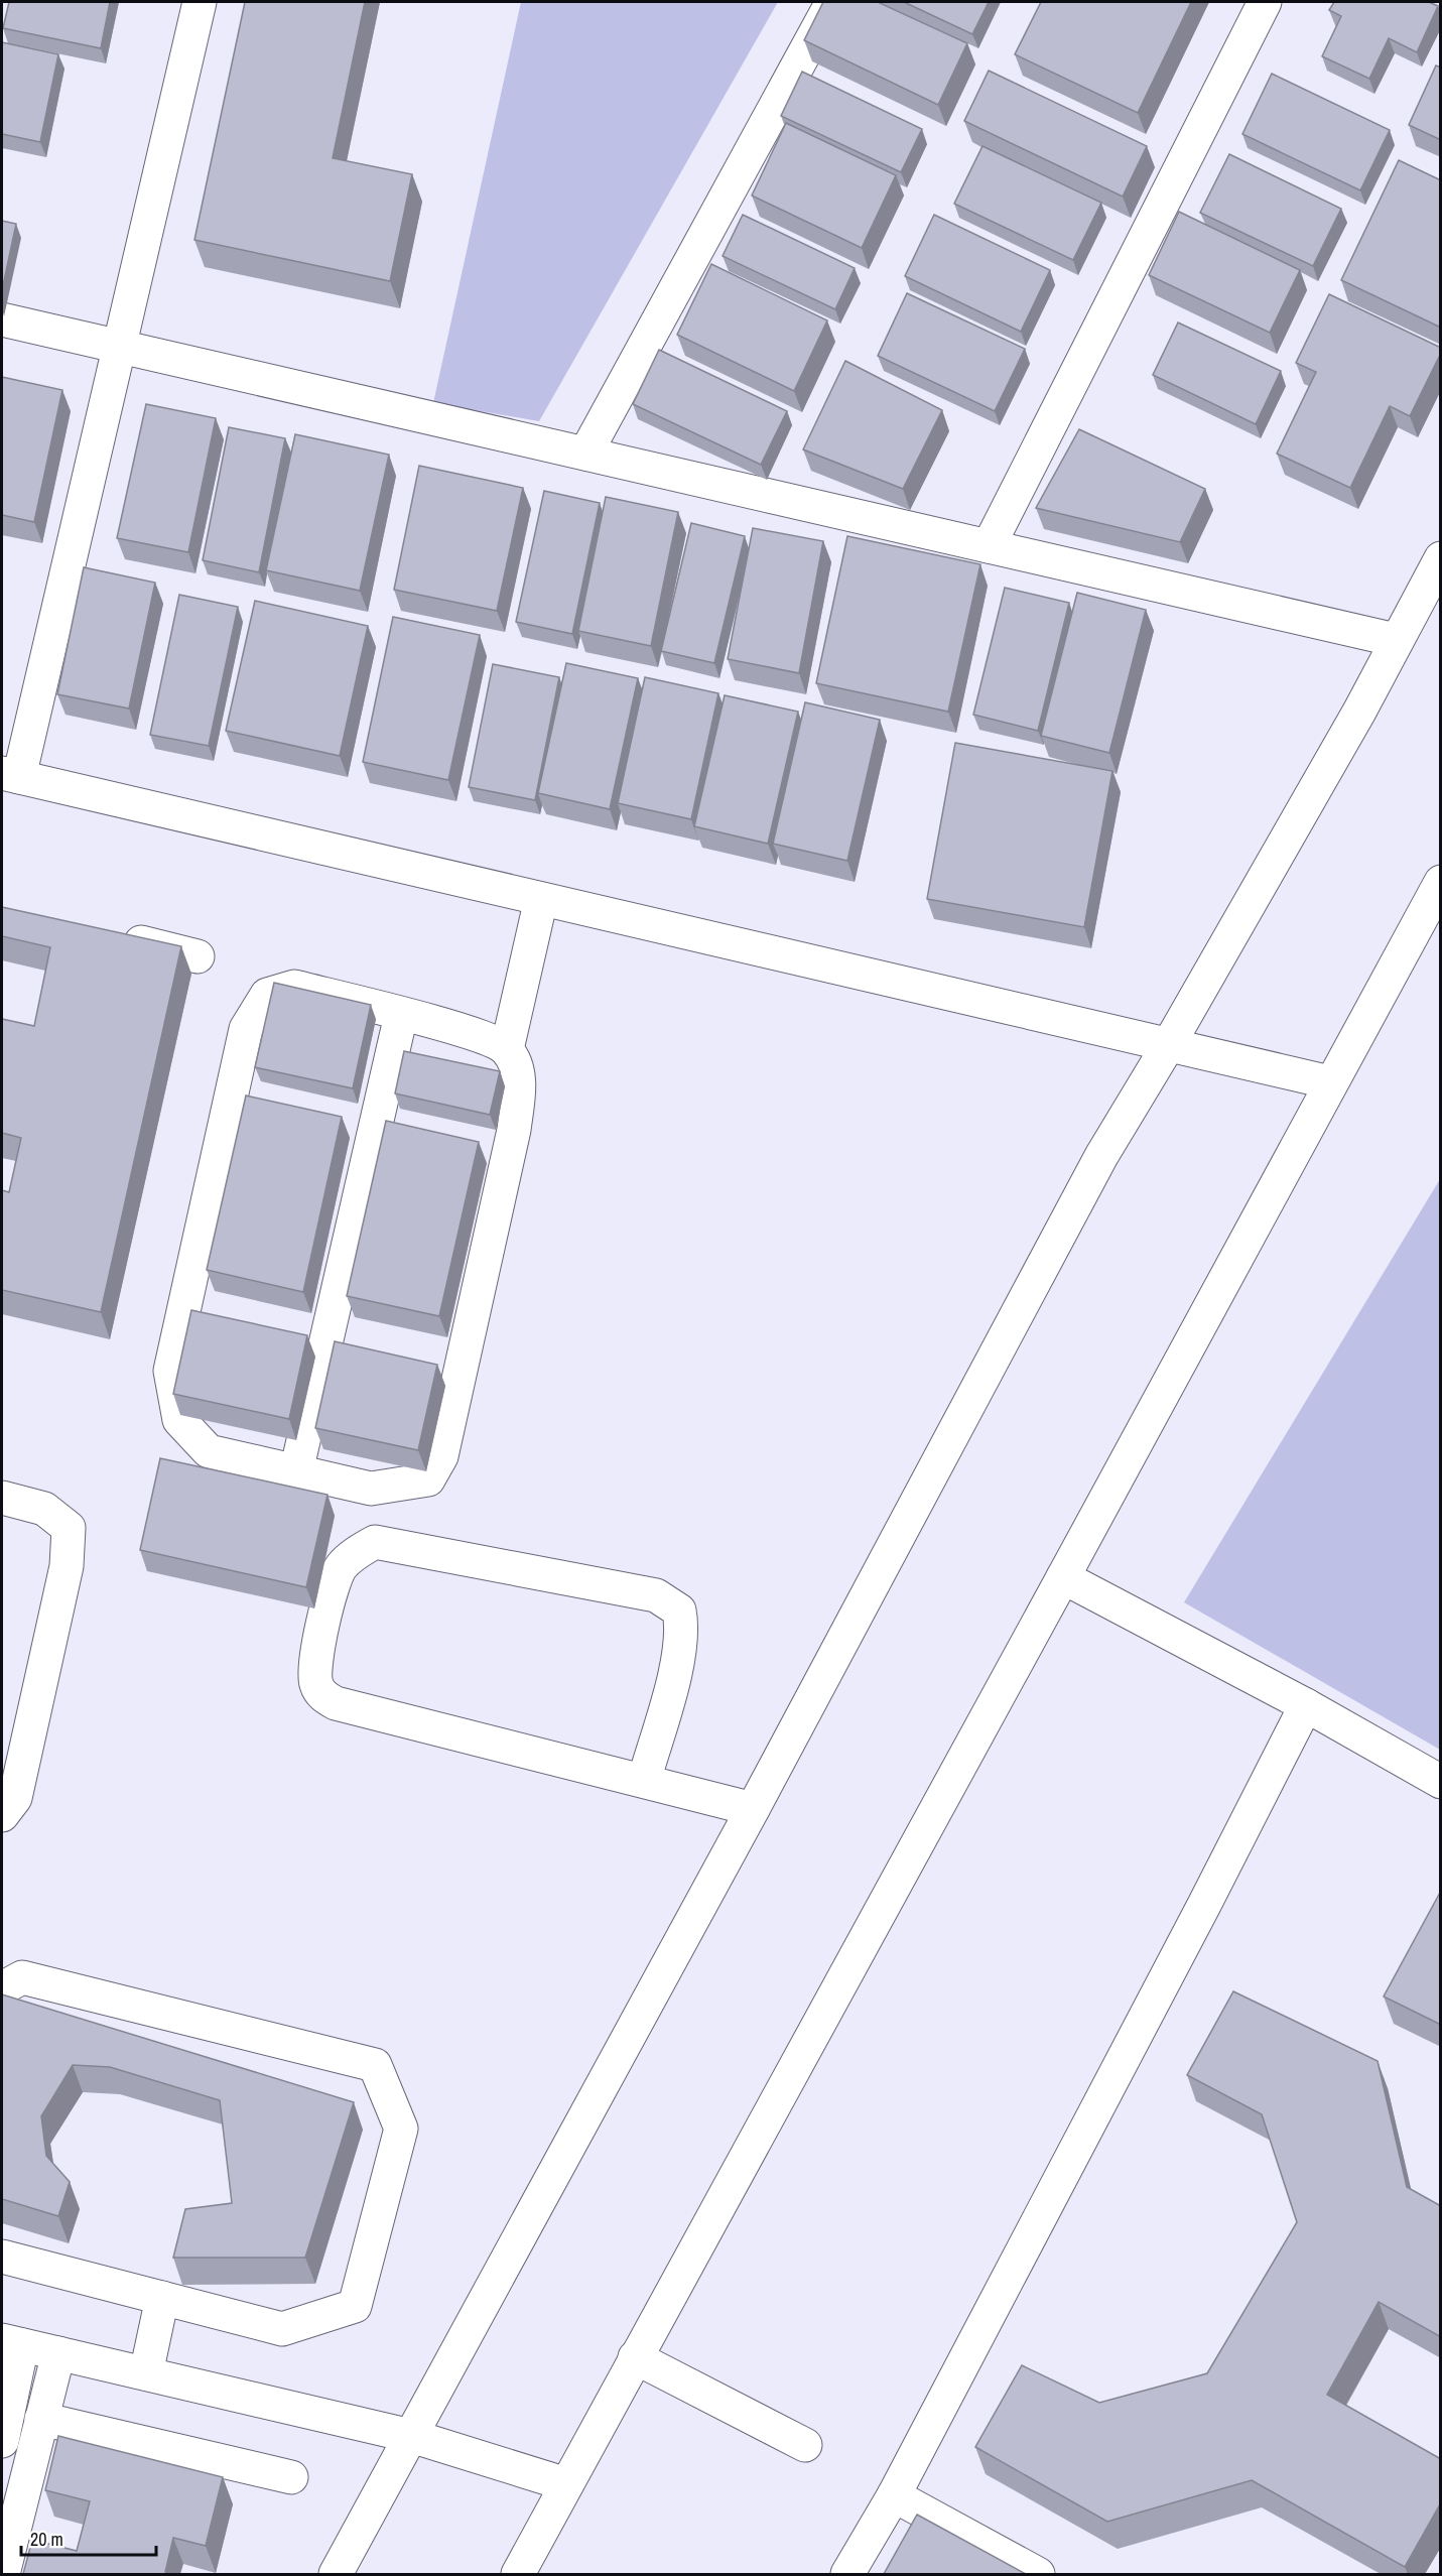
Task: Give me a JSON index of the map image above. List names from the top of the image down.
{
  "scale_bar": "20 m"
}
